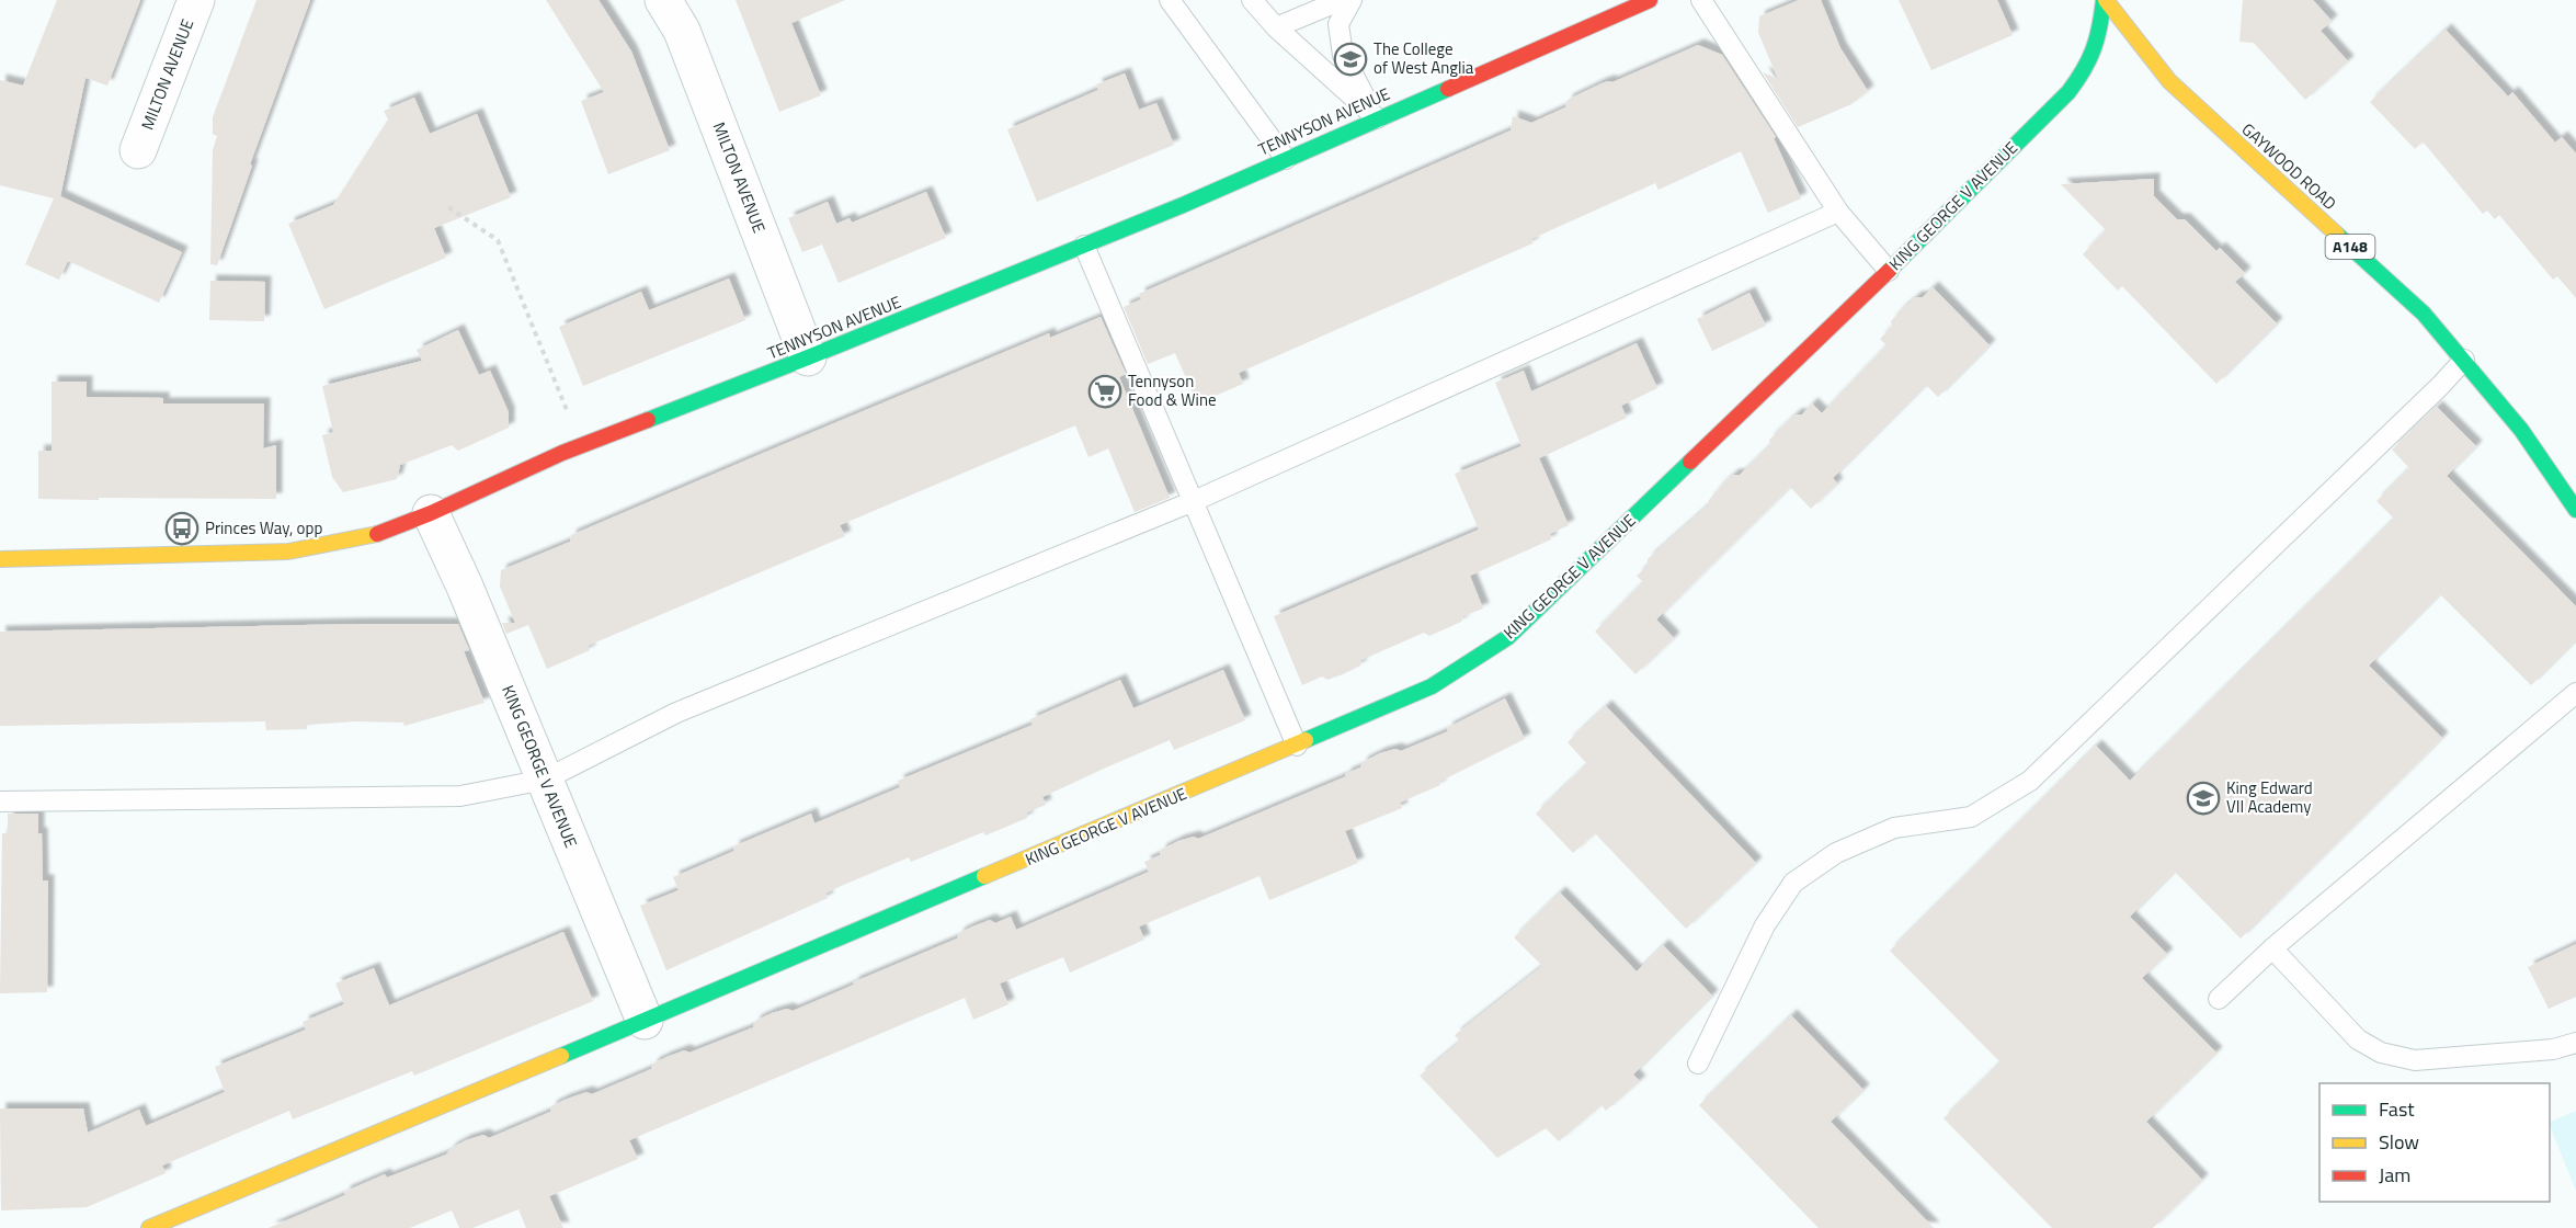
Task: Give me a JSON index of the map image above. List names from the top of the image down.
{
  "streets": {
    "main road": [
      "TENNYSON AVENUE",
      "GAYWOOD ROAD",
      "KING GEORGE V AVENUE",
      "A148"
    ],
    "street": ["MILTON AVENUE"]
  },
  "crossings": [
    ["MILTON AVENUE", "TENNYSON AVENUE"],
    ["TENNYSON AVENUE", "KING GEORGE V AVENUE"],
    ["GAYWOOD ROAD", "KING GEORGE V AVENUE"]
  ],
  "places": {
    "school or university": ["The College of West Anglia", "King Edward VII Academy"],
    "supermarket": ["Tennyson Food & Wine"],
    "bus stop": ["Princes Way, opp"]
  },
  "legend": ["Fast", "Slow", "Jam"]
}
